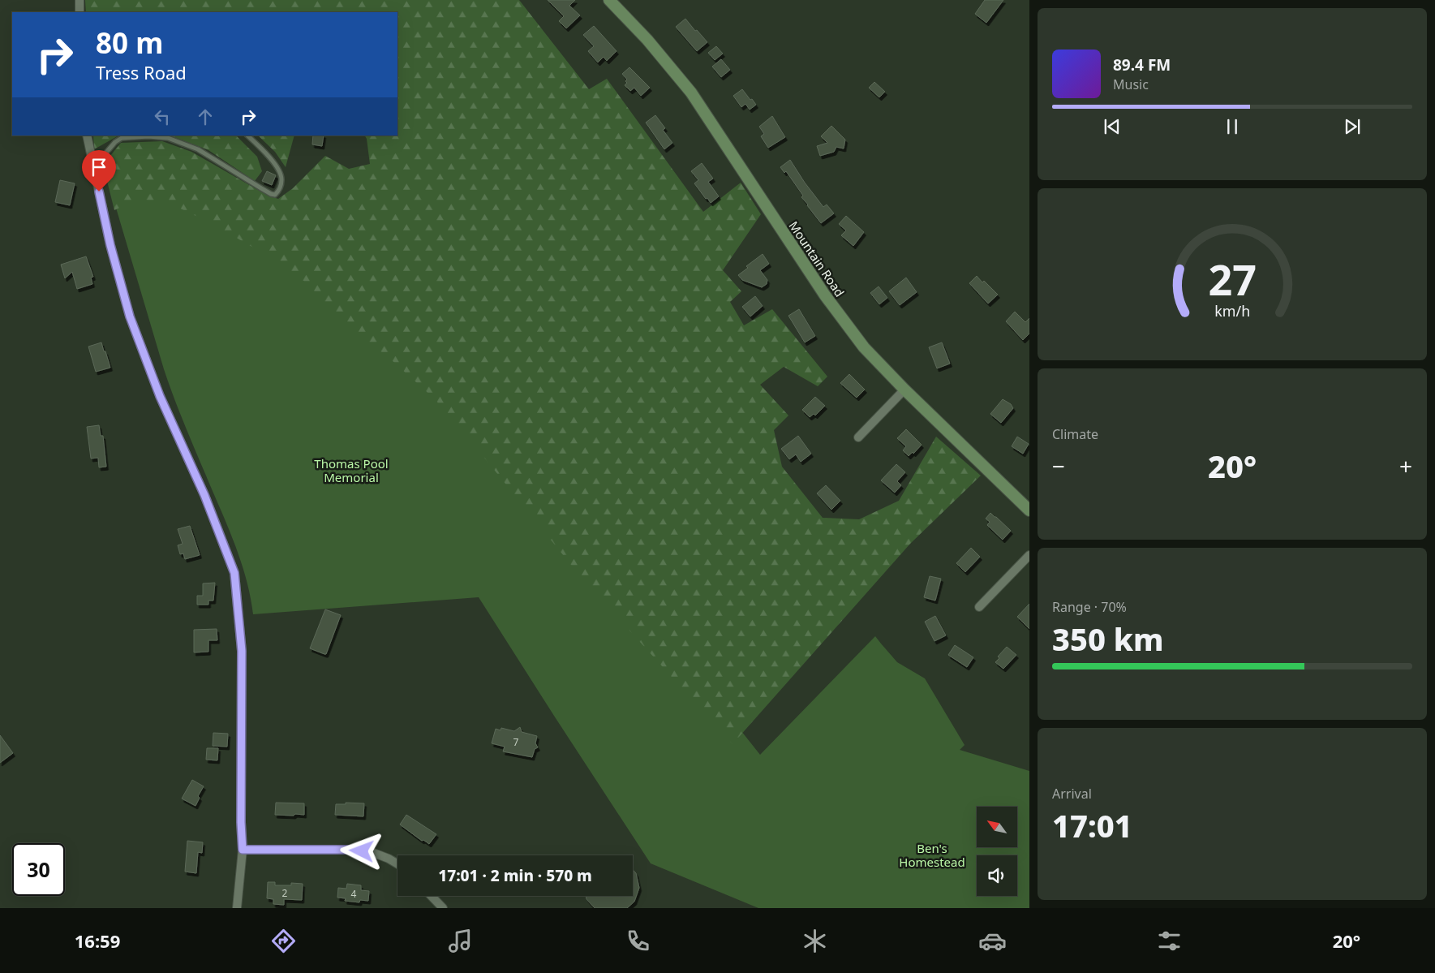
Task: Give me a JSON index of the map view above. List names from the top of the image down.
{
  "streets": {
    "main road": ["Mountain Road"]
  },
  "parks": ["Thomas Pool Memorial", "Ben's Homestead"],
  "house_numbers": ["7", "2", "4"],
  "north": "top left",
  "page": {
    "turn": ["80 m", "Tress Road"],
    "song": ["89.4 FM", "Music"],
    "tile": [
      "Climate",
      ["Range · 70%", "350 km"],
      ["Arrival", "17:01"]
    ],
    "heat": ["−", "20°", "+"],
    "limit": "30",
    "trip": "17:01 · 2 min · 570 m",
    "tabs": ["16:59", "20°"],
    "gauge": ["27", "km/h"]
  }
}
